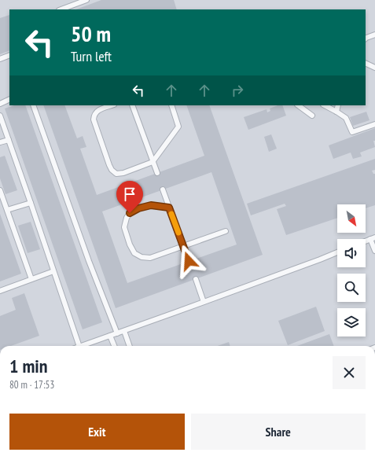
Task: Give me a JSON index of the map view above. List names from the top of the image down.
{
  "north": "bottom right",
  "page": {
    "turn": ["50 m", "Turn left"],
    "heading": ["1 min", "80 m · 17:53"],
    "buttons": ["Exit", "Share"]
  }
}
